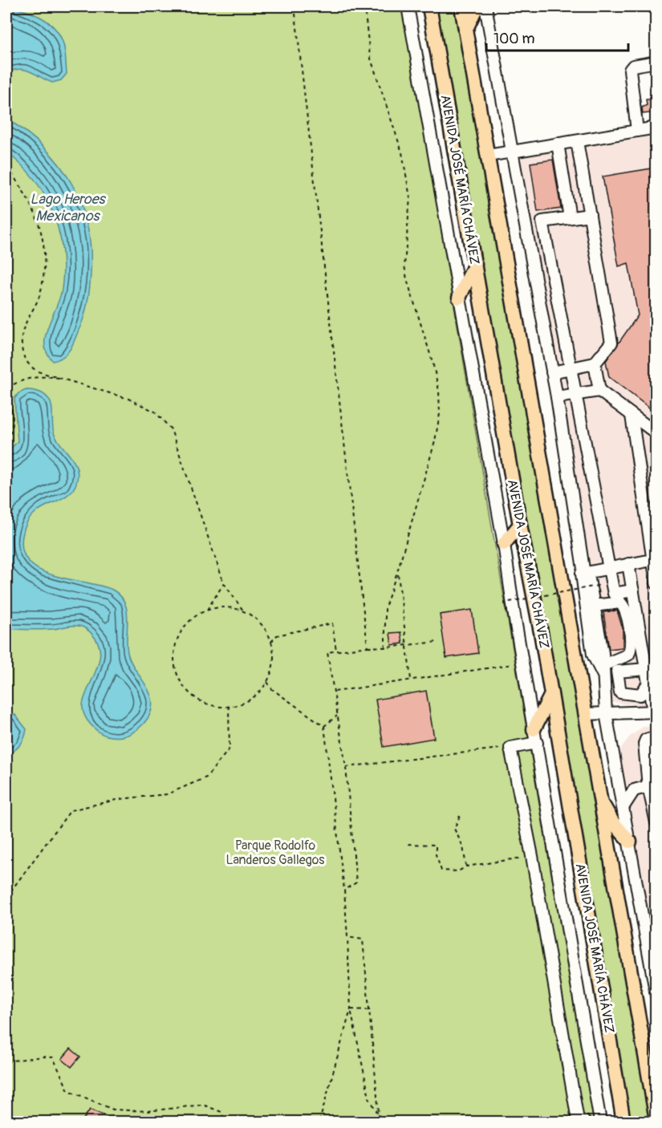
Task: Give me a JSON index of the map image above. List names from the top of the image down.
{
  "streets": {
    "main road": ["AVENIDA JOSÉ MARÍA CHÁVEZ"]
  },
  "water": ["Lago Heroes Mexicanos"],
  "parks": ["Parque Rodolfo Landeros Gallegos"],
  "scale_bar": "100 m"
}
